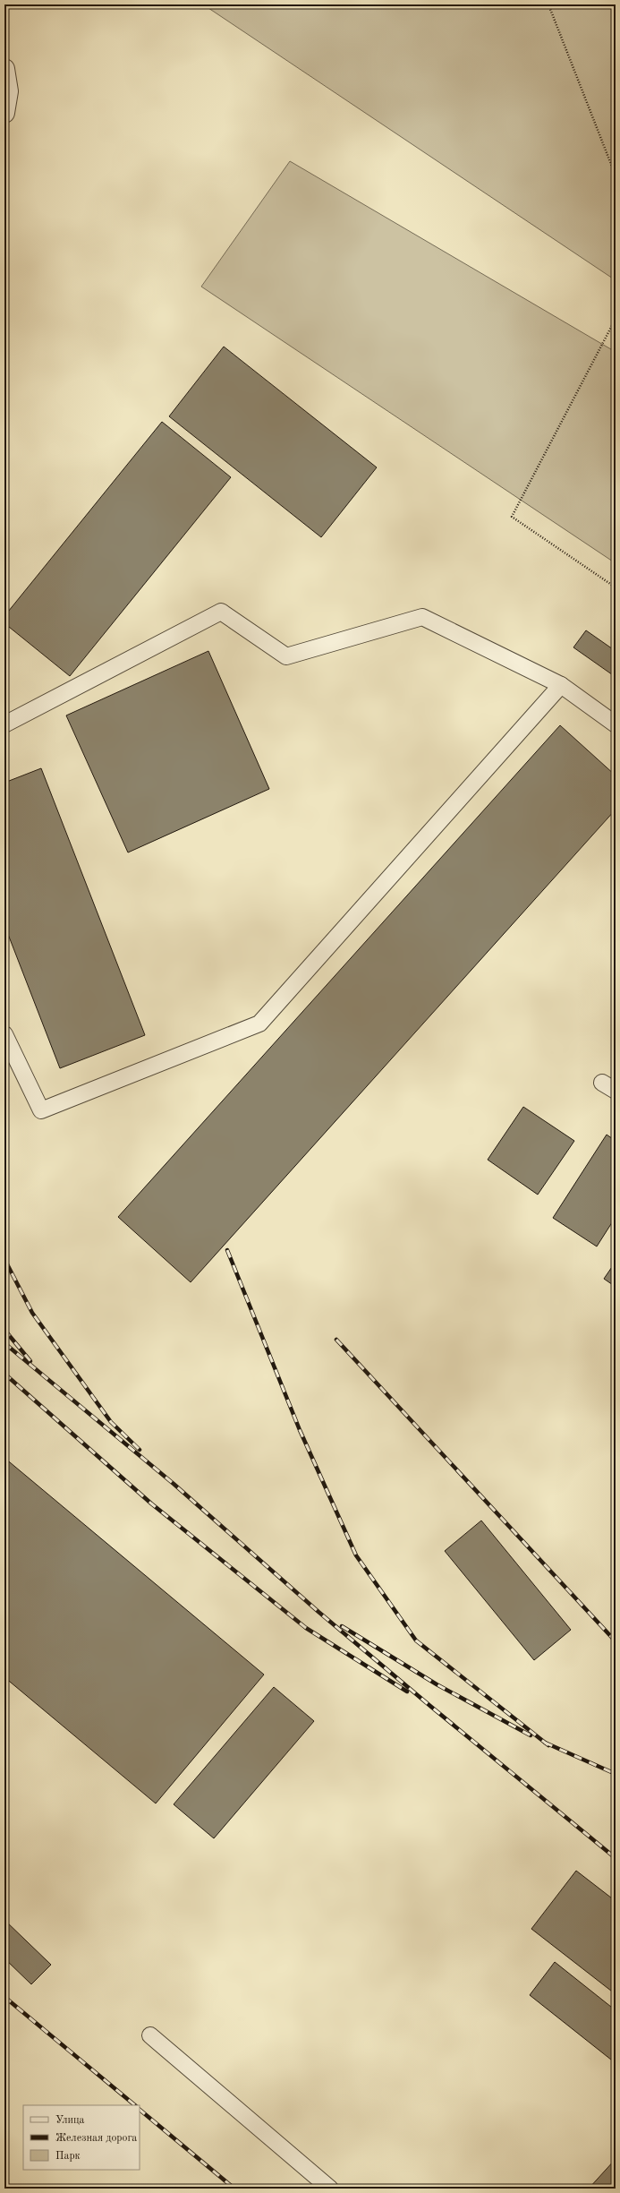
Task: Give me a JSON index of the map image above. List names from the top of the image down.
{
  "legend": ["Улица", "Железная дорога", "Парк"]
}
